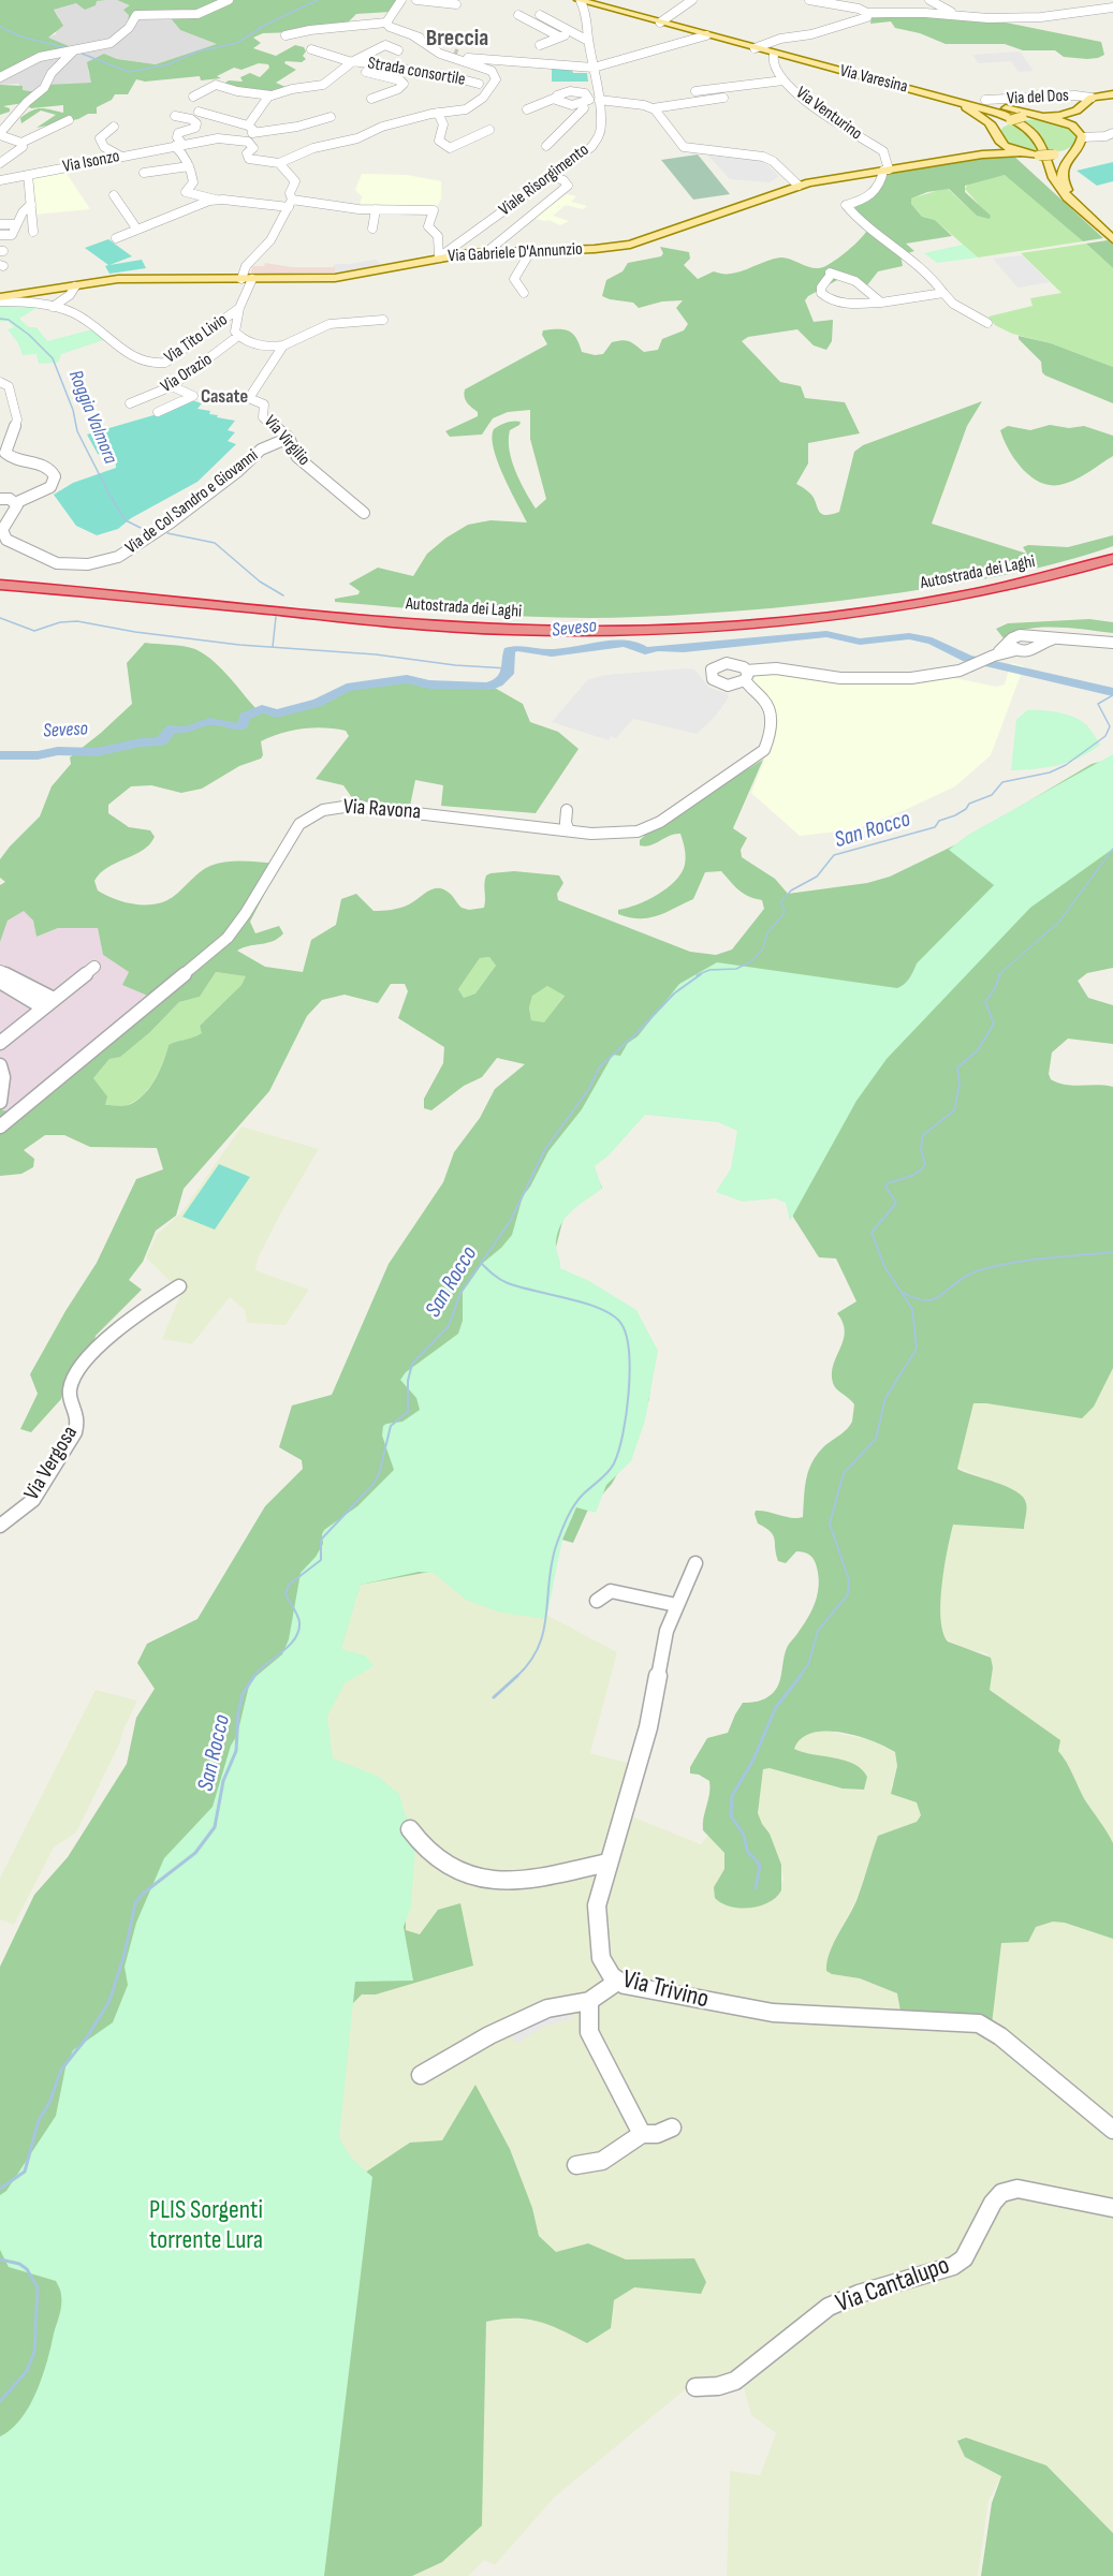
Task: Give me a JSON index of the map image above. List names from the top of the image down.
{
  "streets": {
    "highway": ["Autostrada dei Laghi"],
    "main road": ["Via Varesina", "Via del Dos", "Via Gabriele D'Annunzio"],
    "street": [
      "Strada consortile",
      "Via Venturino",
      "Via Isonzo",
      "Viale Risorgimento",
      "Via Tito Livio",
      "Via Orazio",
      "Via Virgilio",
      "Via de Col Sandro e Giovanni",
      "Via Ravona",
      "Via Vergosa",
      "Via Trivino",
      "Via Cantalupo"
    ]
  },
  "crossings": [
    ["Via Varesina", "Via Venturino"],
    ["Via Varesina", "Viale Risorgimento"],
    ["Via Venturino", "Via Gabriele D'Annunzio"],
    ["Viale Risorgimento", "Via Gabriele D'Annunzio"],
    ["Via Gabriele D'Annunzio", "Via Tito Livio"],
    ["Via Virgilio", "Via de Col Sandro e Giovanni"]
  ],
  "districts": ["Breccia", "Casate"],
  "water": ["Roggia Valmora", "Seveso", "San Rocco"],
  "parks": ["PLIS Sorgenti torrente Lura"]
}
